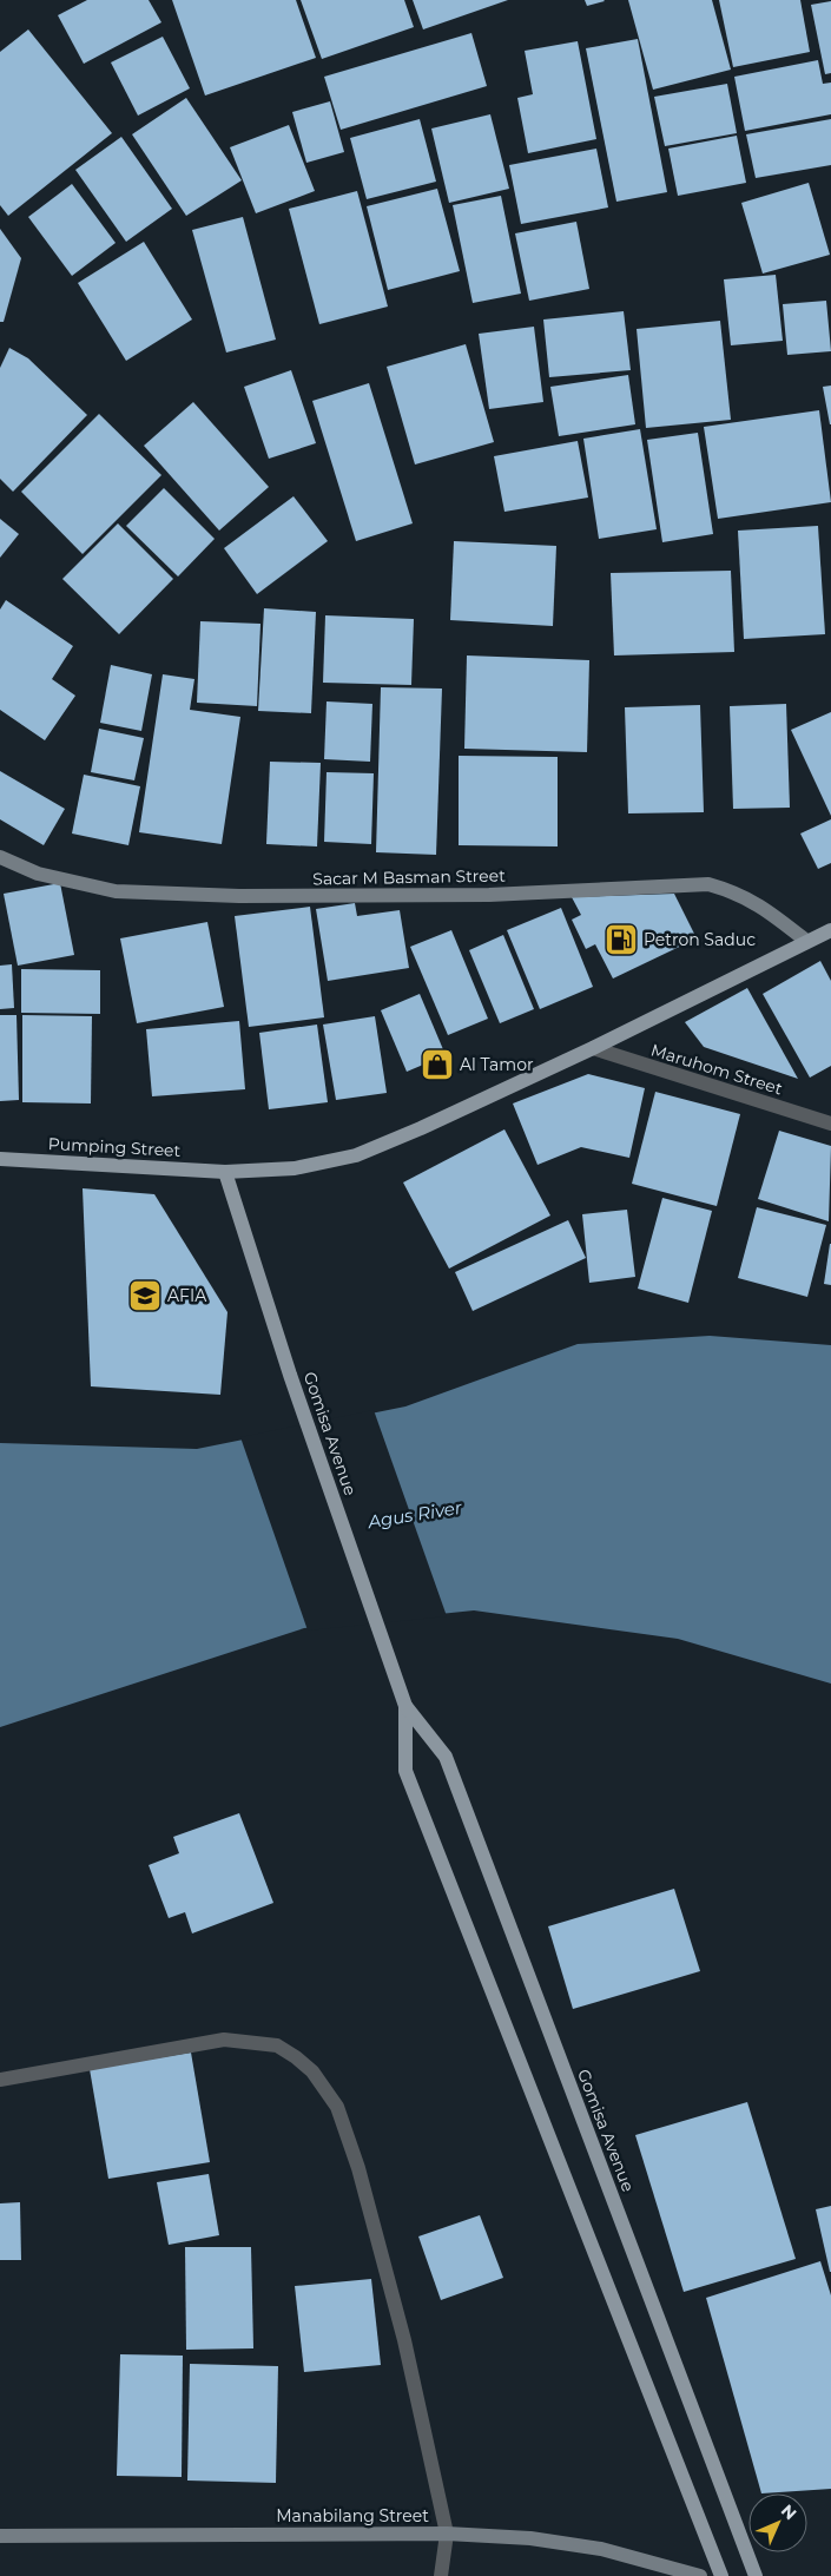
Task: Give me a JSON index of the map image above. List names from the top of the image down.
{
  "streets": {
    "main road": [
      "Sacar M Basman Street",
      "Pumping Street",
      "Gomisa Avenue",
      "Manabilang Street"
    ],
    "street": ["Maruhom Street"]
  },
  "crossings": [
    ["Sacar M Basman Street", "Pumping Street"],
    ["Maruhom Street", "Pumping Street"],
    ["Pumping Street", "Gomisa Avenue"]
  ],
  "water": ["Agus River"],
  "places": {
    "fuel station": ["Petron Saduc"],
    "shop": ["Al Tamor"],
    "school or university": ["AFIA"]
  },
  "north": "top right"
}
